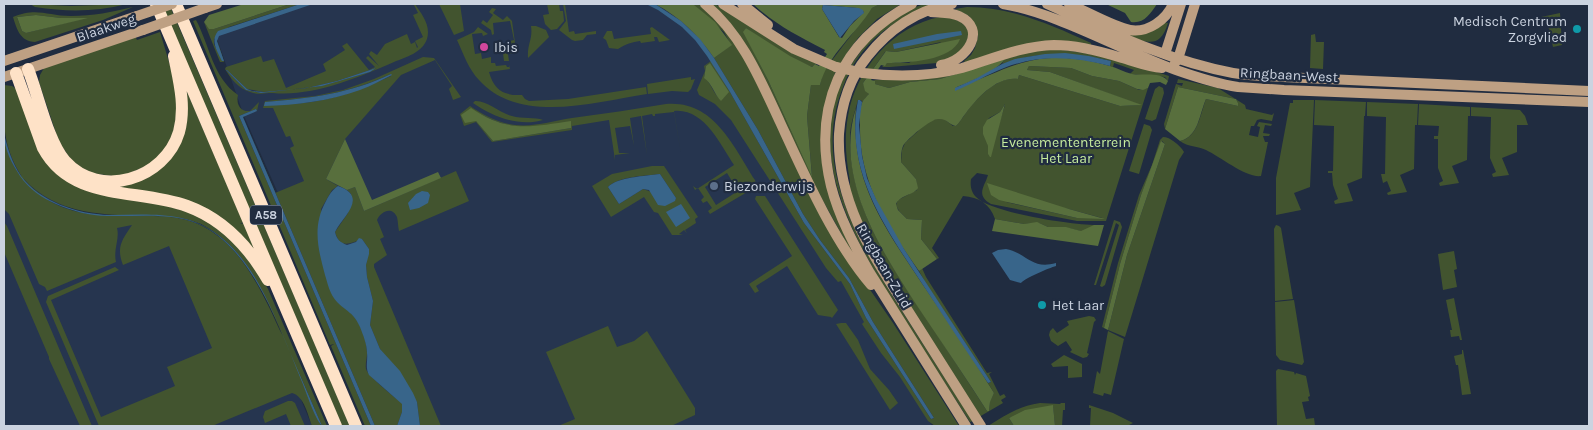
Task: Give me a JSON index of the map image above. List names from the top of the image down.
{
  "streets": {
    "highway": ["A58"],
    "main road": ["Blaakweg", "Ringbaan-West", "Ringbaan-Zuid"]
  },
  "crossings": [
    ["Blaakweg", "A58"]
  ],
  "parks": ["Evenemententerrein Het Laar"],
  "places": [
    "Medisch Centrum Zorgvlied",
    "Ibis",
    "Biezonderwijs",
    "Het Laar"
  ]
}
